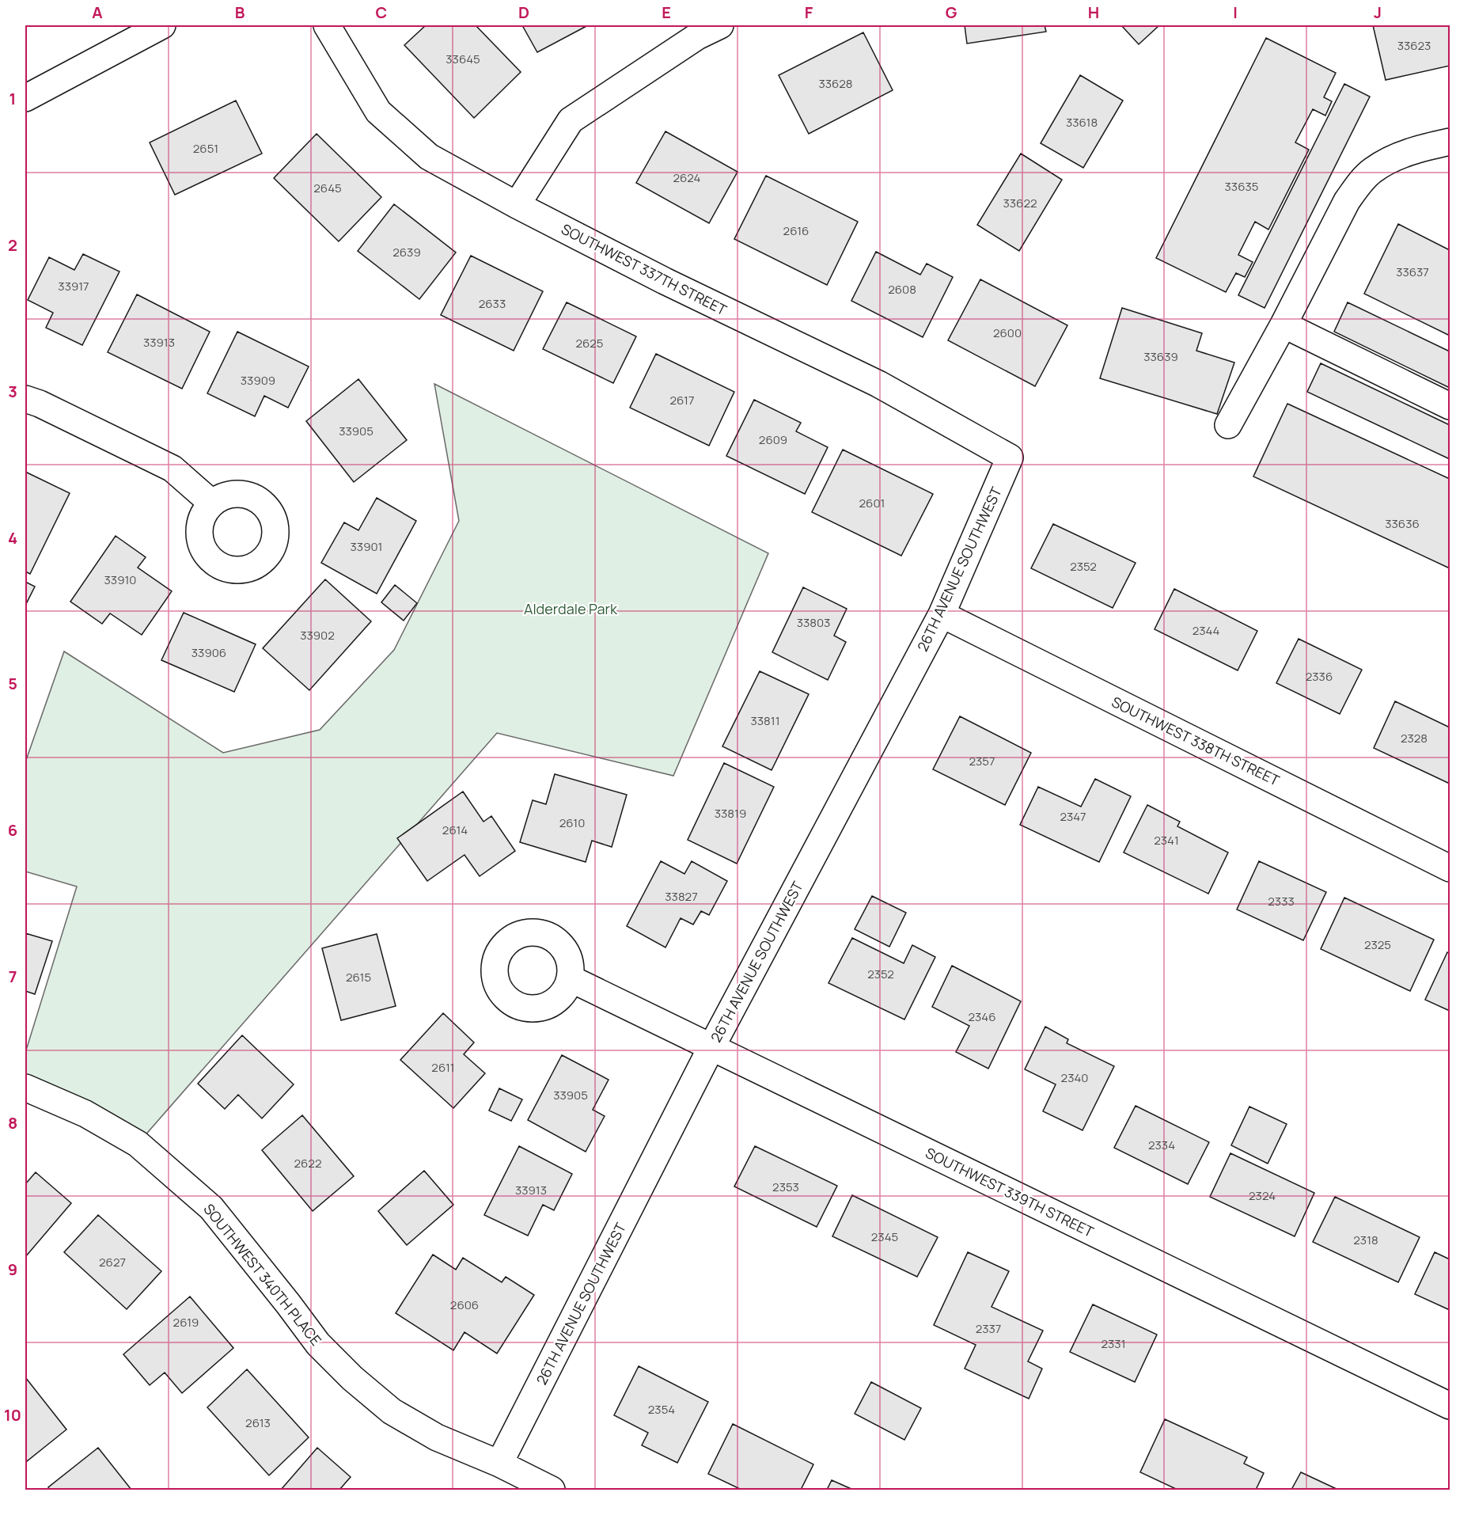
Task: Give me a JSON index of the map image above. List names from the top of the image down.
{
  "streets": {
    "street": [
      "SOUTHWEST 337TH STREET",
      "26TH AVENUE SOUTHWEST",
      "SOUTHWEST 338TH STREET",
      "SOUTHWEST 339TH STREET",
      "SOUTHWEST 340TH PLACE"
    ]
  },
  "crossings": [
    ["SOUTHWEST 337TH STREET", "26TH AVENUE SOUTHWEST"],
    ["26TH AVENUE SOUTHWEST", "SOUTHWEST 338TH STREET"],
    ["26TH AVENUE SOUTHWEST", "SOUTHWEST 339TH STREET"],
    ["26TH AVENUE SOUTHWEST", "SOUTHWEST 340TH PLACE"]
  ],
  "parks": ["Alderdale Park"],
  "house_numbers": [
    "33623",
    "33645",
    "33628",
    "33618",
    "2651",
    "2624",
    "33635",
    "2645",
    "33622",
    "2616",
    "2639",
    "33637",
    "33917",
    "2608",
    "2633",
    "2600",
    "33913",
    "2625",
    "33639",
    "33909",
    "2617",
    "33905",
    "2609",
    "2601",
    "33636",
    "33901",
    "2352",
    "33910",
    "33803",
    "2344",
    "33902",
    "33906",
    "2336",
    "33811",
    "2328",
    "2357",
    "33819",
    "2347",
    "2610",
    "2614",
    "2341",
    "33827",
    "2333",
    "2325",
    "2352",
    "2615",
    "2346",
    "2611",
    "2340",
    "33905",
    "2334",
    "2622",
    "2353",
    "33913",
    "2324",
    "2345",
    "2318",
    "2627",
    "2606",
    "2619",
    "2337",
    "2331",
    "2354",
    "2613"
  ],
  "grid": {
    "columns": [
      "A",
      "B",
      "C",
      "D",
      "E",
      "F",
      "G",
      "H",
      "I",
      "J"
    ],
    "rows": [
      "1",
      "2",
      "3",
      "4",
      "5",
      "6",
      "7",
      "8",
      "9",
      "10"
    ]
  }
}
